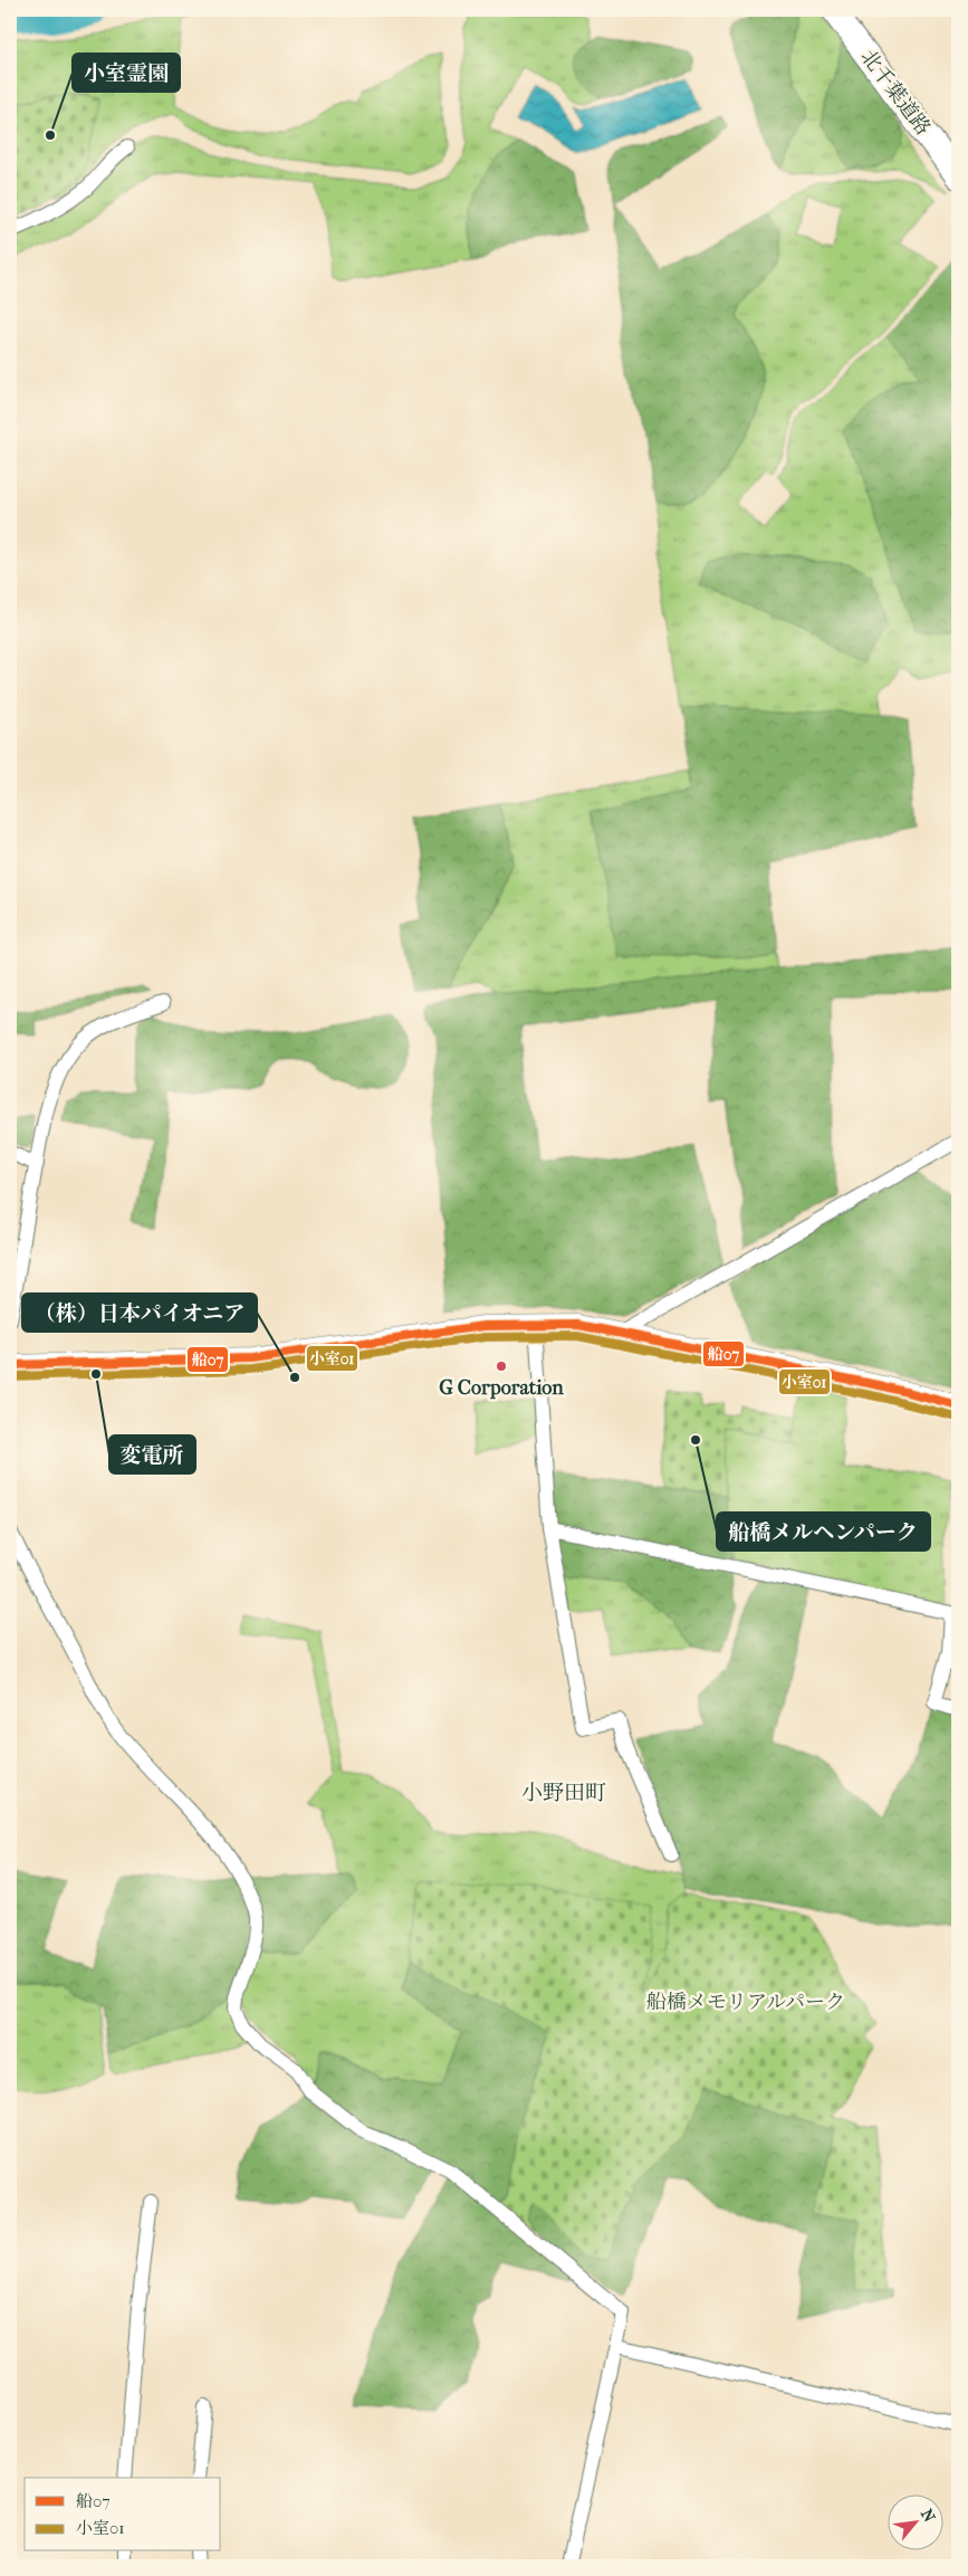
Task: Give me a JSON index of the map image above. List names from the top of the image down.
{
  "streets": {
    "highway": ["北千葉道路"]
  },
  "districts": ["小野田町"],
  "parks": ["船橋メモリアルパーク"],
  "places": [
    "小室霊園",
    "G Corporation",
    "変電所",
    "（株）日本パイオニア",
    "船橋メルヘンパーク"
  ],
  "lines": ["transit line 船07", "transit line 小室01"],
  "legend": ["船07", "小室01"],
  "north": "top right"
}
